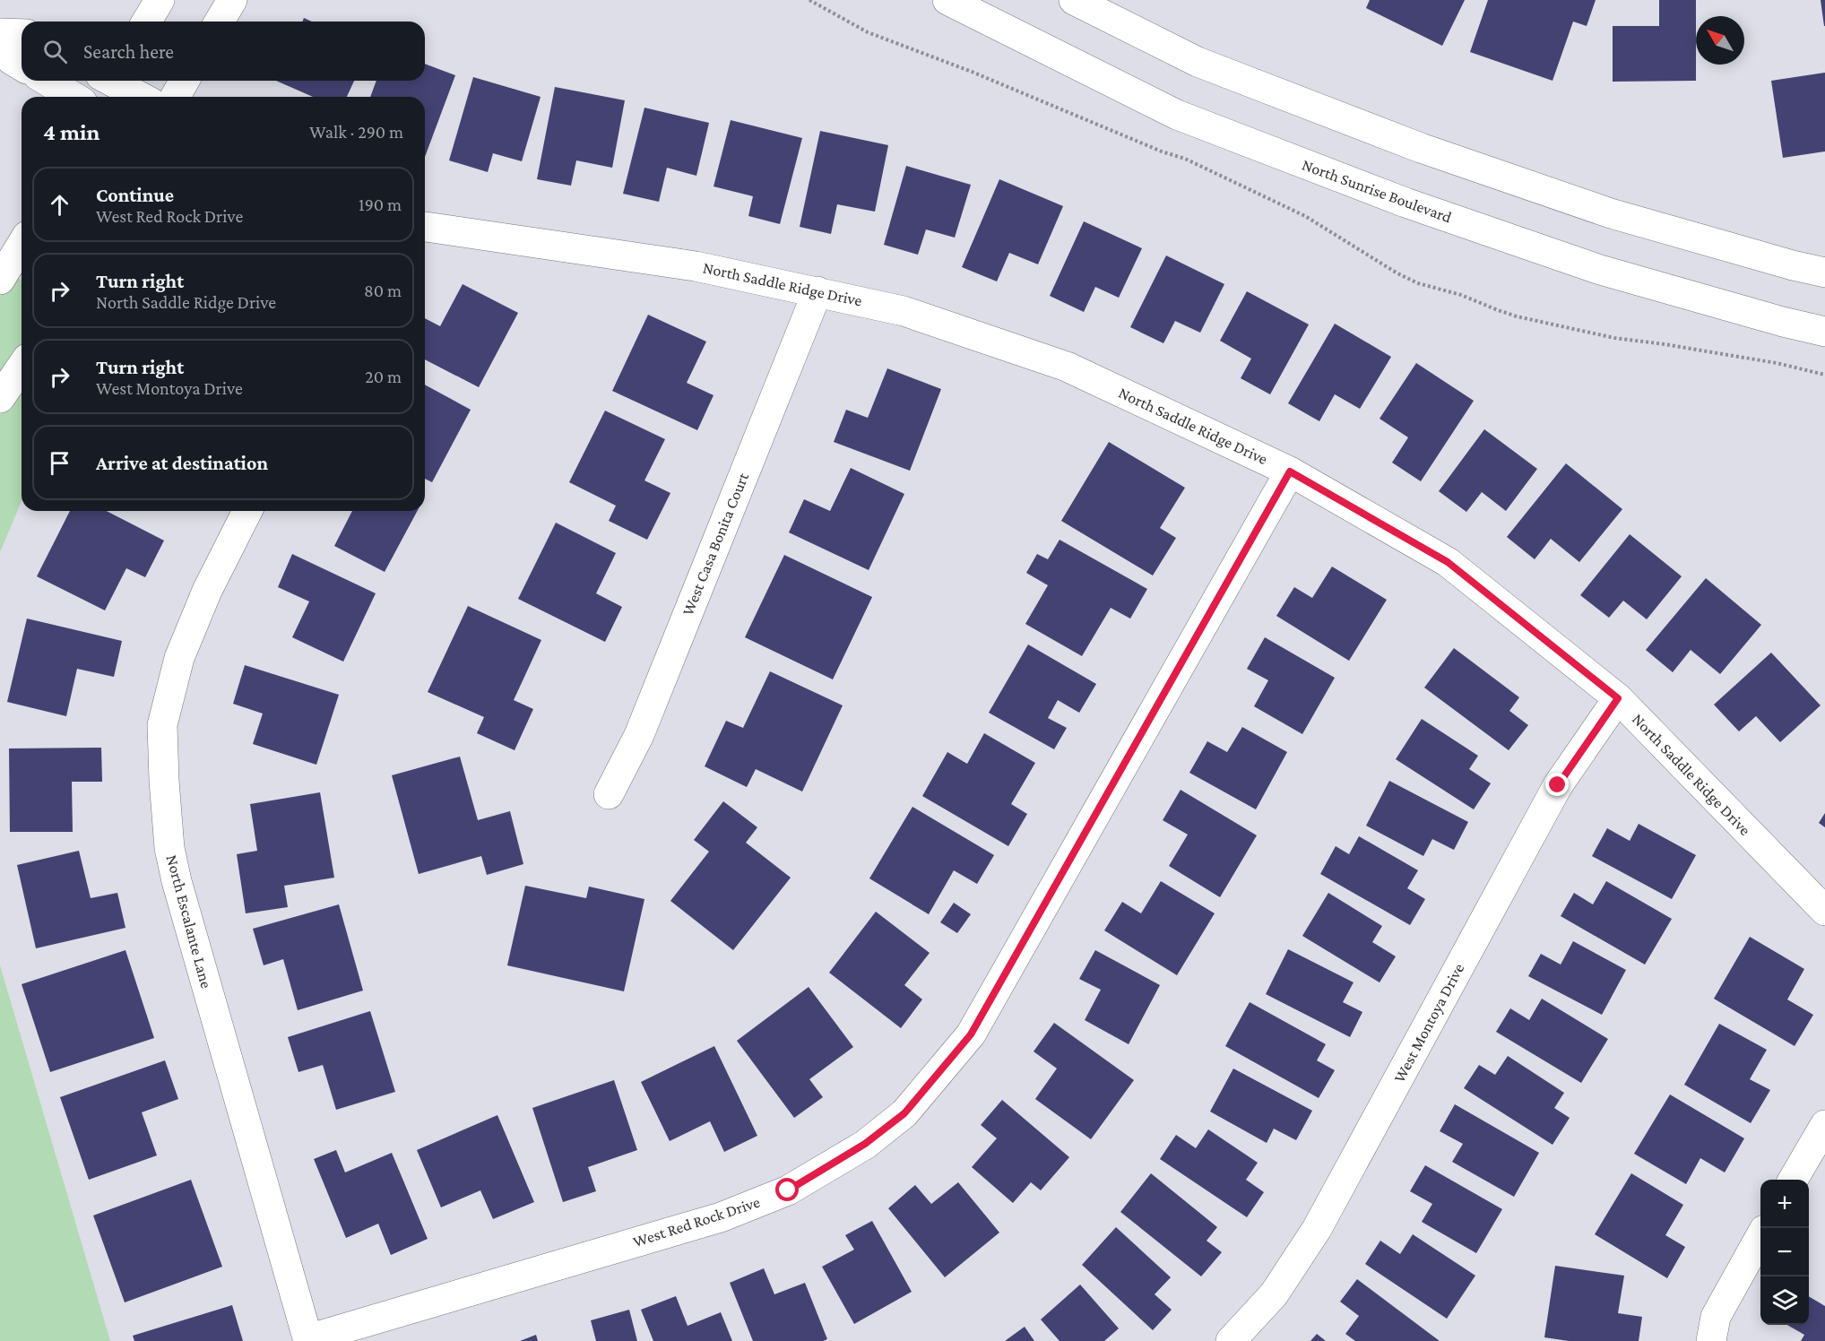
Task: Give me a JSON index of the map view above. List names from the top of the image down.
{
  "streets": {
    "street": [
      "North Sunrise Boulevard",
      "North Saddle Ridge Drive",
      "West Casa Bonita Court",
      "North Escalante Lane",
      "West Montoya Drive",
      "West Red Rock Drive"
    ]
  },
  "crossings": [
    ["North Saddle Ridge Drive", "West Casa Bonita Court"],
    ["North Saddle Ridge Drive", "West Montoya Drive"],
    ["North Saddle Ridge Drive", "West Red Rock Drive"],
    ["North Escalante Lane", "West Red Rock Drive"]
  ],
  "north": "top left",
  "page": {
    "search": "Search here",
    "heading": ["4 min", "Walk · 290 m"],
    "list": [
      ["Continue", "West Red Rock Drive", "190 m"],
      ["Turn right", "North Saddle Ridge Drive", "80 m"],
      ["Turn right", "West Montoya Drive", "20 m"],
      "Arrive at destination"
    ],
    "map_buttons": ["+", "−"]
  }
}
